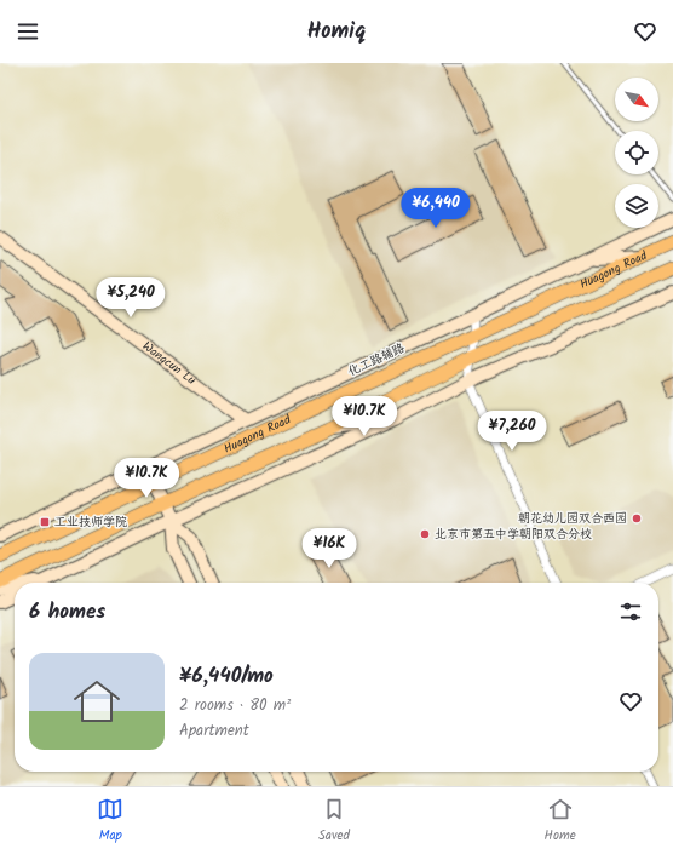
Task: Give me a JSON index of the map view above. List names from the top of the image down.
{
  "streets": {
    "main road": ["Huagong Road"],
    "street": ["化工路辅路", "Wangcun Lu"]
  },
  "crossings": [
    ["化工路辅路", "Wangcun Lu"]
  ],
  "places": {
    "other": ["朝花幼儿园双合西园", "北京市第五中学朝阳双合分校"],
    "transit": ["工业技师学院"]
  },
  "north": "bottom right",
  "page": {
    "header": "Homiq",
    "price": [
      "¥6,440",
      "¥5,240",
      "¥10.7K",
      "¥7,260",
      "¥10.7K",
      "¥16K"
    ],
    "heading": "6 homes",
    "list": [
      {
        "name": "¥6,440/mo",
        "note": "2 rooms · 80 m² · Apartment"
      }
    ],
    "tabs": ["Map", "Saved", "Home"]
  }
}
